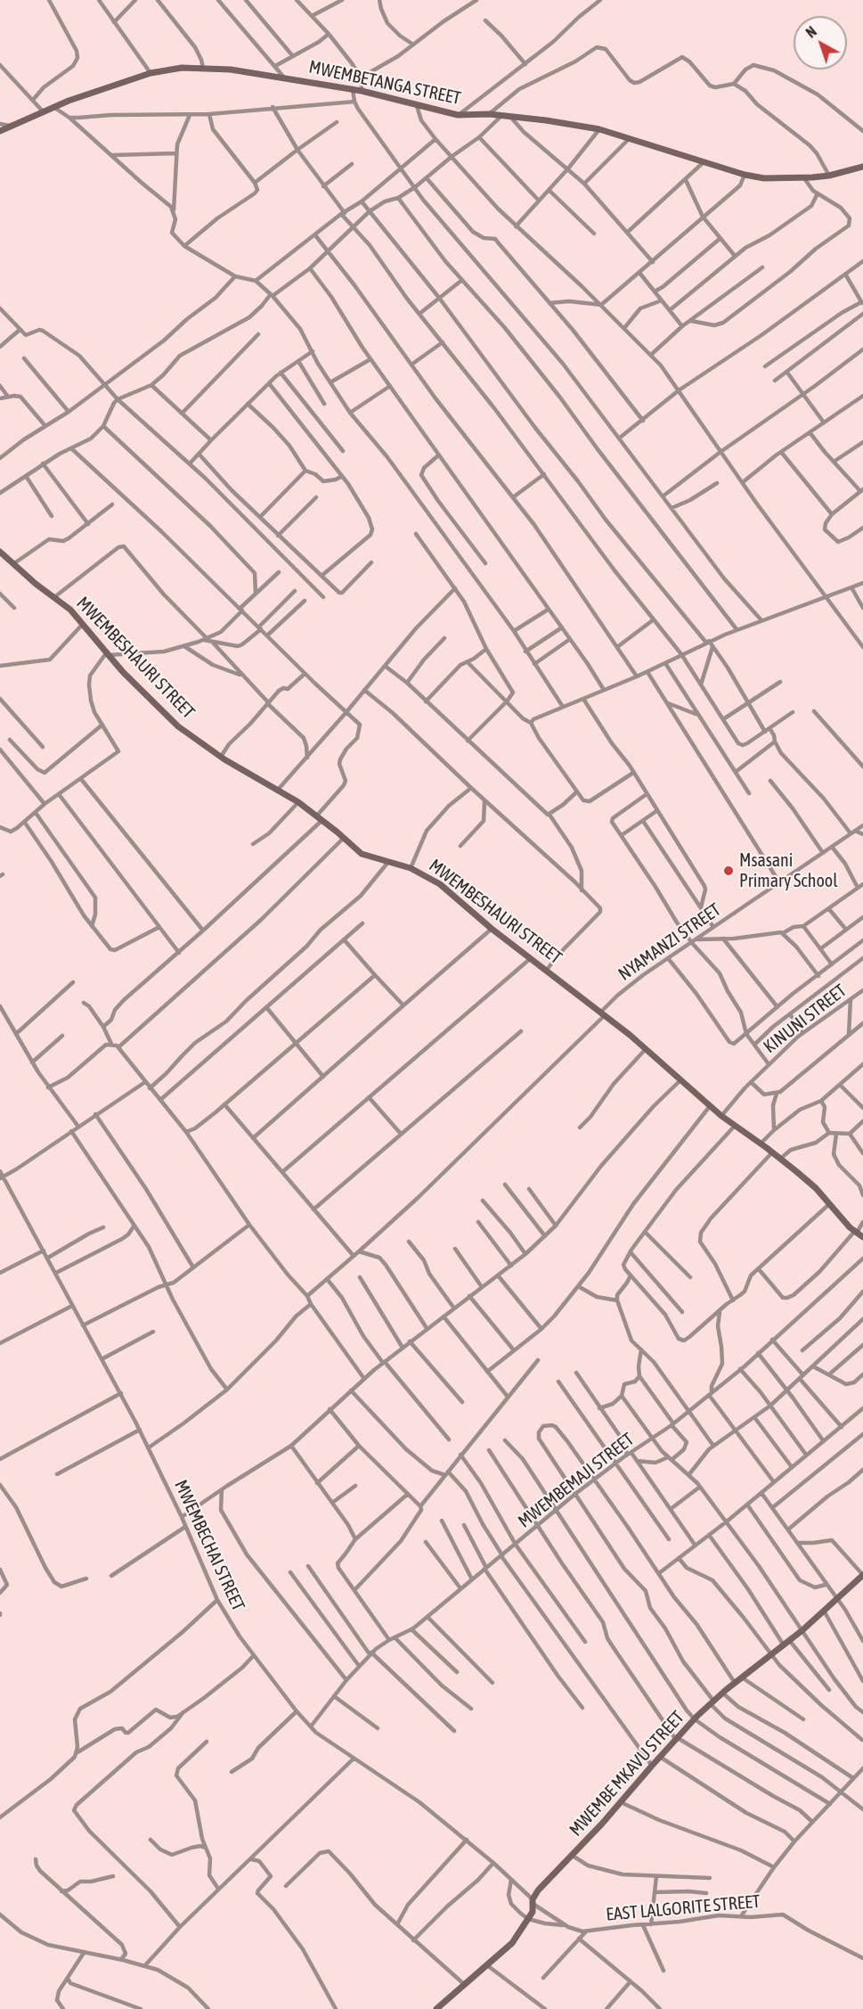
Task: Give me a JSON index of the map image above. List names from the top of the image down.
{
  "streets": {
    "street": [
      "MWEMBETANGA STREET",
      "MWEMBESHAURI STREET",
      "NYAMANZI STREET",
      "KINUNI STREET",
      "MWEMBEMAJI STREET",
      "MWEMBECHAI STREET",
      "MWEMBE MKAVU STREET",
      "EAST LALGORITE STREET"
    ]
  },
  "crossings": [
    ["MWEMBESHAURI STREET", "NYAMANZI STREET"],
    ["MWEMBESHAURI STREET", "KINUNI STREET"],
    ["MWEMBEMAJI STREET", "MWEMBECHAI STREET"],
    ["MWEMBECHAI STREET", "MWEMBE MKAVU STREET"],
    ["MWEMBECHAI STREET", "EAST LALGORITE STREET"],
    ["MWEMBE MKAVU STREET", "EAST LALGORITE STREET"]
  ],
  "places": ["Msasani Primary School"],
  "north": "top left"
}
